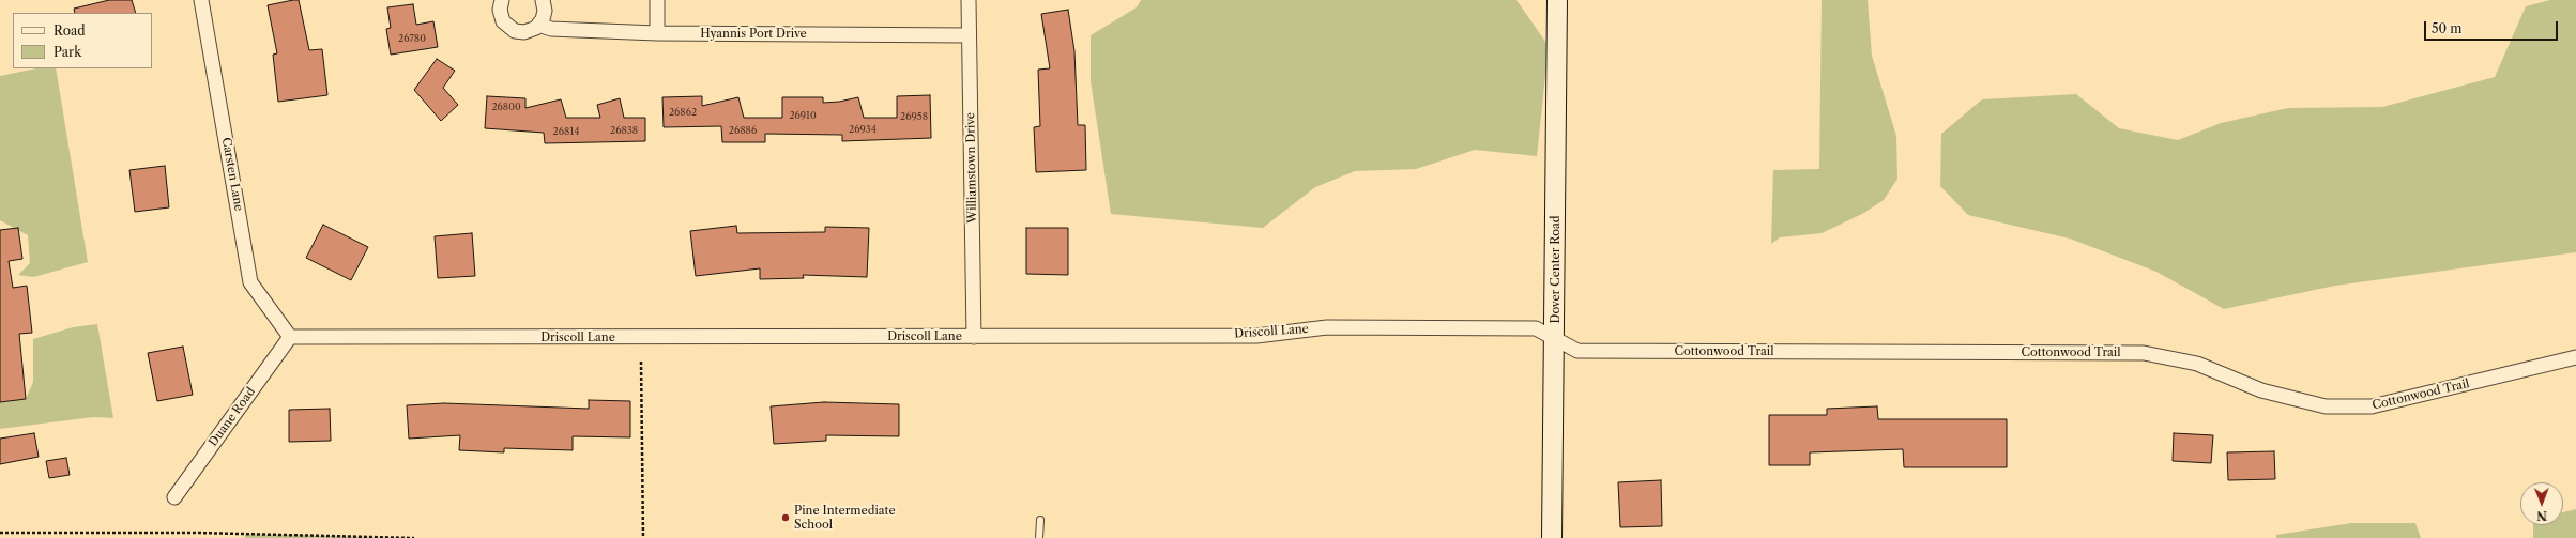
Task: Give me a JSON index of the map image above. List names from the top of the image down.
{
  "streets": {
    "street": [
      "Hyannis Port Drive",
      "Williamstown Drive",
      "Carsten Lane",
      "Dover Center Road",
      "Driscoll Lane",
      "Cottonwood Trail",
      "Duane Road"
    ]
  },
  "crossings": [
    ["Hyannis Port Drive", "Williamstown Drive"],
    ["Williamstown Drive", "Driscoll Lane"],
    ["Carsten Lane", "Driscoll Lane"],
    ["Carsten Lane", "Duane Road"],
    ["Dover Center Road", "Driscoll Lane"],
    ["Dover Center Road", "Cottonwood Trail"],
    ["Driscoll Lane", "Cottonwood Trail"],
    ["Driscoll Lane", "Duane Road"]
  ],
  "places": ["Pine Intermediate School"],
  "house_numbers": [
    "26780",
    "26800",
    "26862",
    "26910",
    "26958",
    "26934",
    "26838",
    "26886",
    "26814"
  ],
  "legend": ["Road", "Park"],
  "scale_bar": "50 m",
  "north": "bottom"
}
